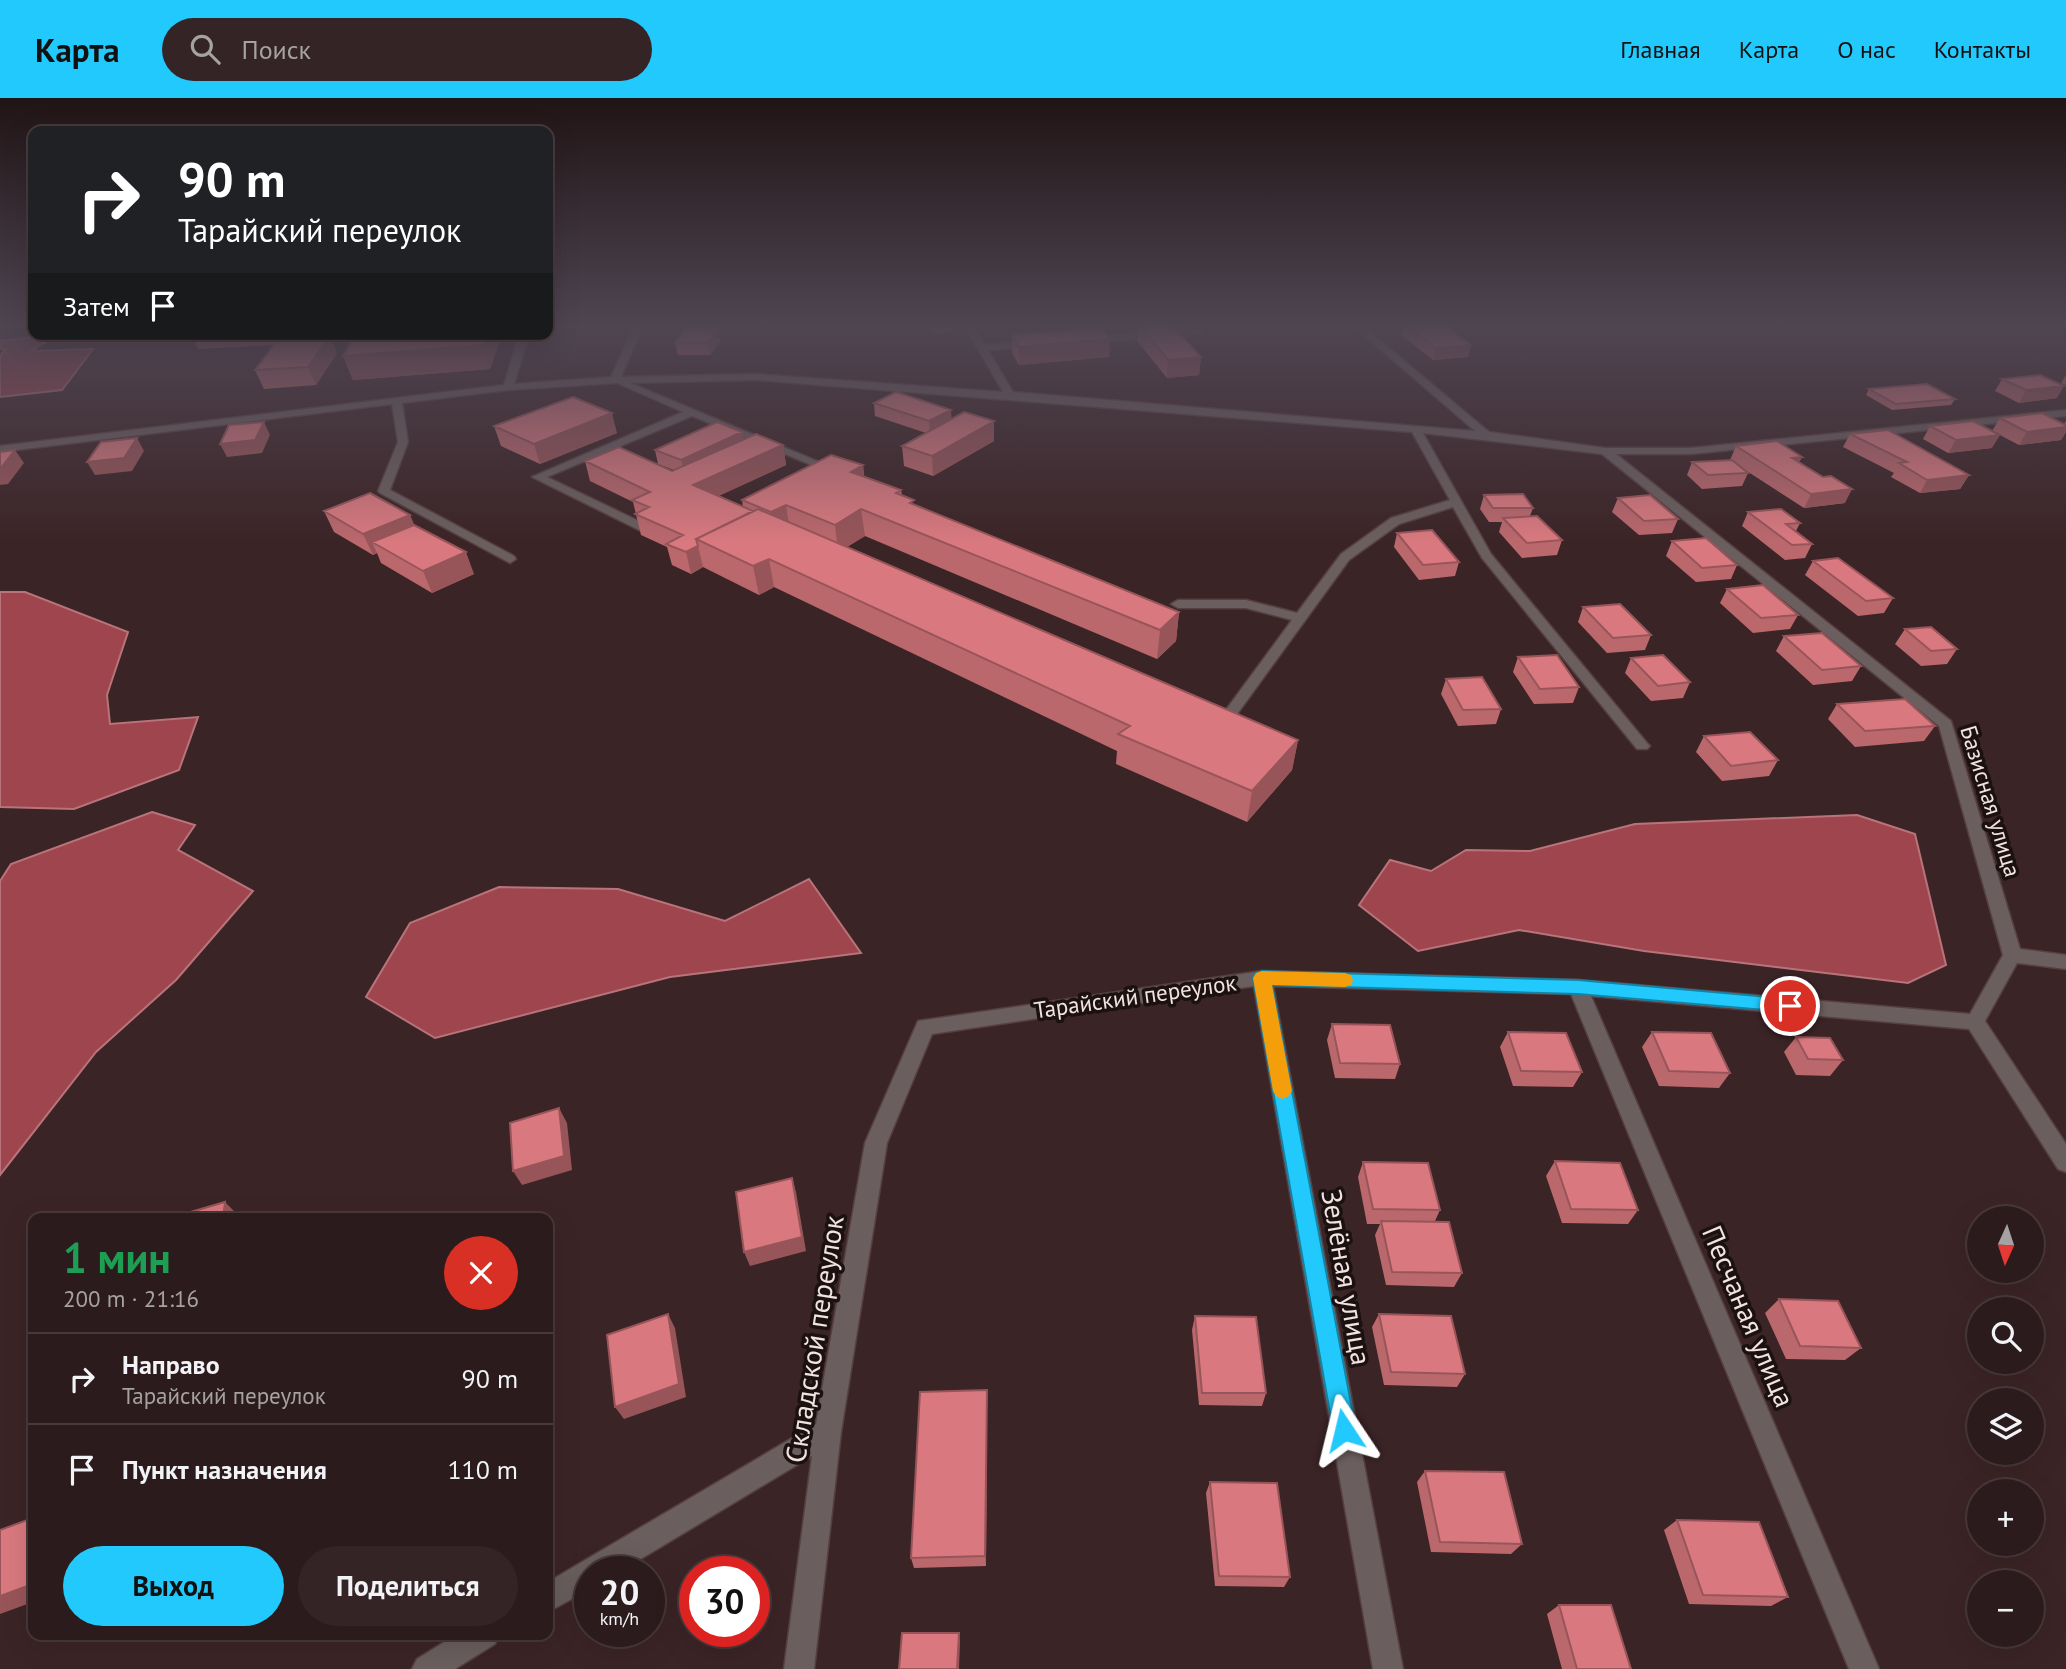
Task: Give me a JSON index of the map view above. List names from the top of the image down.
{
  "streets": {
    "street": [
      "Базисная улица",
      "Тарайский переулок",
      "Зелёная улица",
      "Песчаная улица",
      "Складской переулок"
    ]
  },
  "crossings": [
    ["Тарайский переулок", "Зелёная улица"],
    ["Тарайский переулок", "Песчаная улица"],
    ["Тарайский переулок", "Складской переулок"]
  ],
  "north": "bottom",
  "page": {
    "header": "Карта",
    "search": "Поиск",
    "nav": [
      "Главная",
      "Карта",
      "О нас",
      "Контакты"
    ],
    "turn": ["90 m", "Тарайский переулок"],
    "then": "Затем",
    "map_buttons": ["+", "−"],
    "heading": ["1 мин", "200 m · 21:16"],
    "list": [
      {
        "name": "Направо",
        "note": "Тарайский переулок",
        "value": "90 m"
      },
      {
        "name": "Пункт назначения",
        "value": "110 m"
      }
    ],
    "buttons": ["Выход", "Поделиться"],
    "speed": "20 km/h",
    "limit": "30"
  }
}
